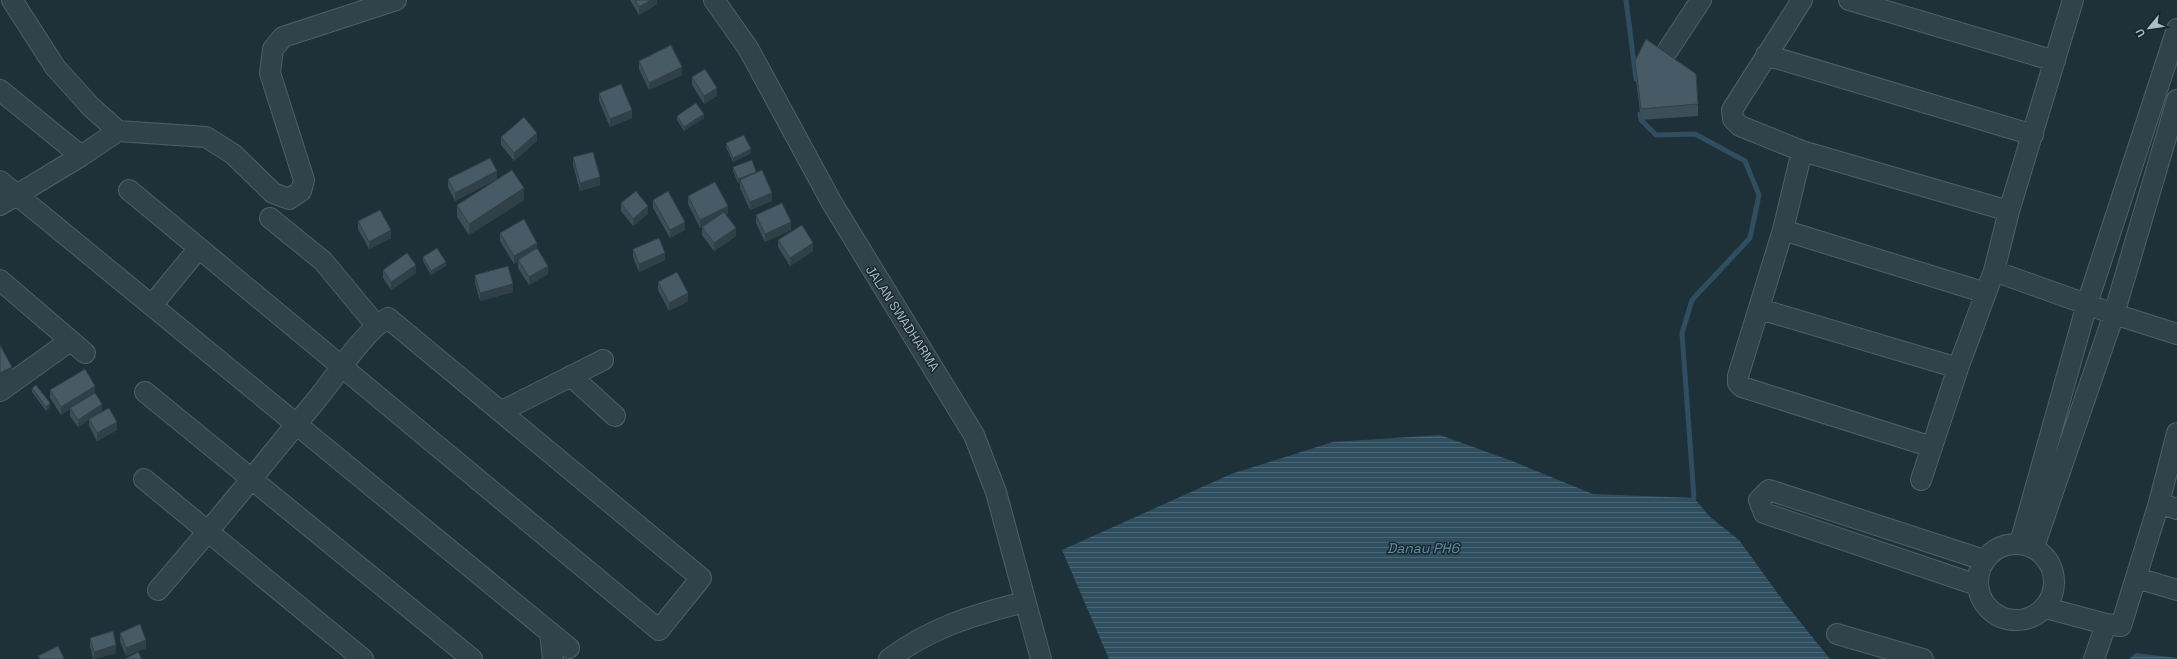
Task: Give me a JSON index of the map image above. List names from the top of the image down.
{
  "streets": {
    "street": ["JALAN SWADHARMA"]
  },
  "water": ["Danau PH6"],
  "north": "bottom left"
}
